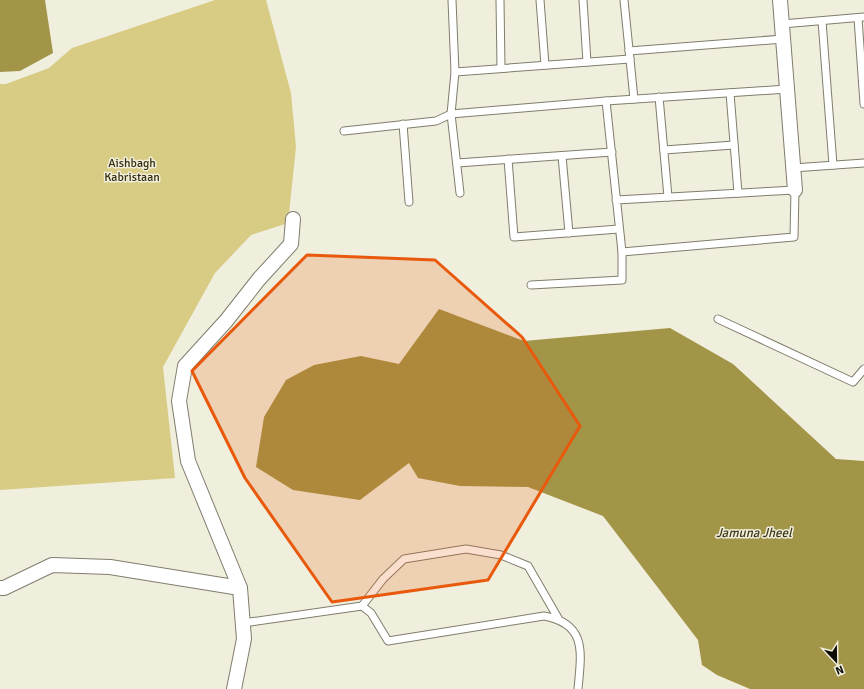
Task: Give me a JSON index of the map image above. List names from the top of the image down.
{
  "water": ["Jamuna Jheel"],
  "parks": ["Aishbagh Kabristaan"],
  "north": "bottom"
}
